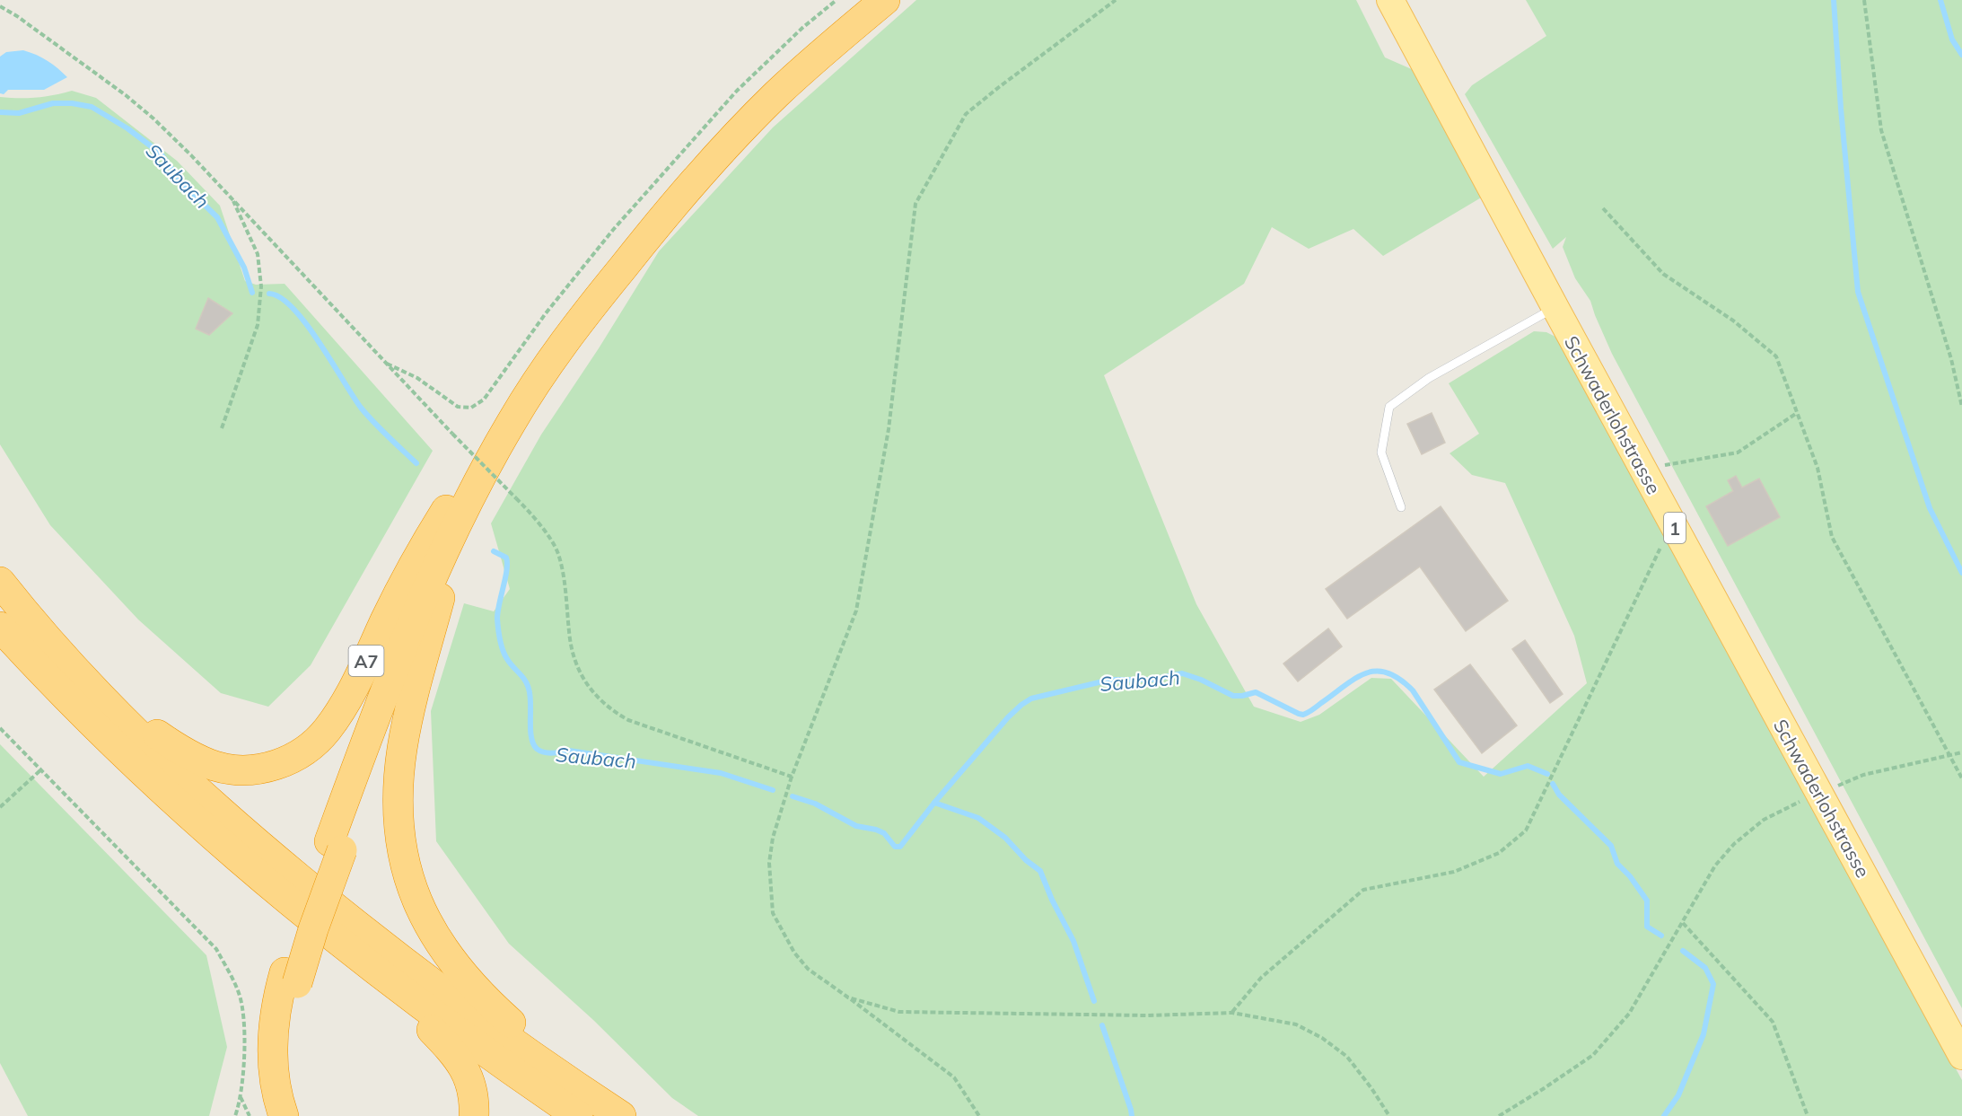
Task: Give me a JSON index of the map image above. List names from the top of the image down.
{
  "streets": {
    "highway": ["A7"],
    "main road": ["Schwaderlohstrasse", "1"]
  },
  "water": ["Saubach"]
}
